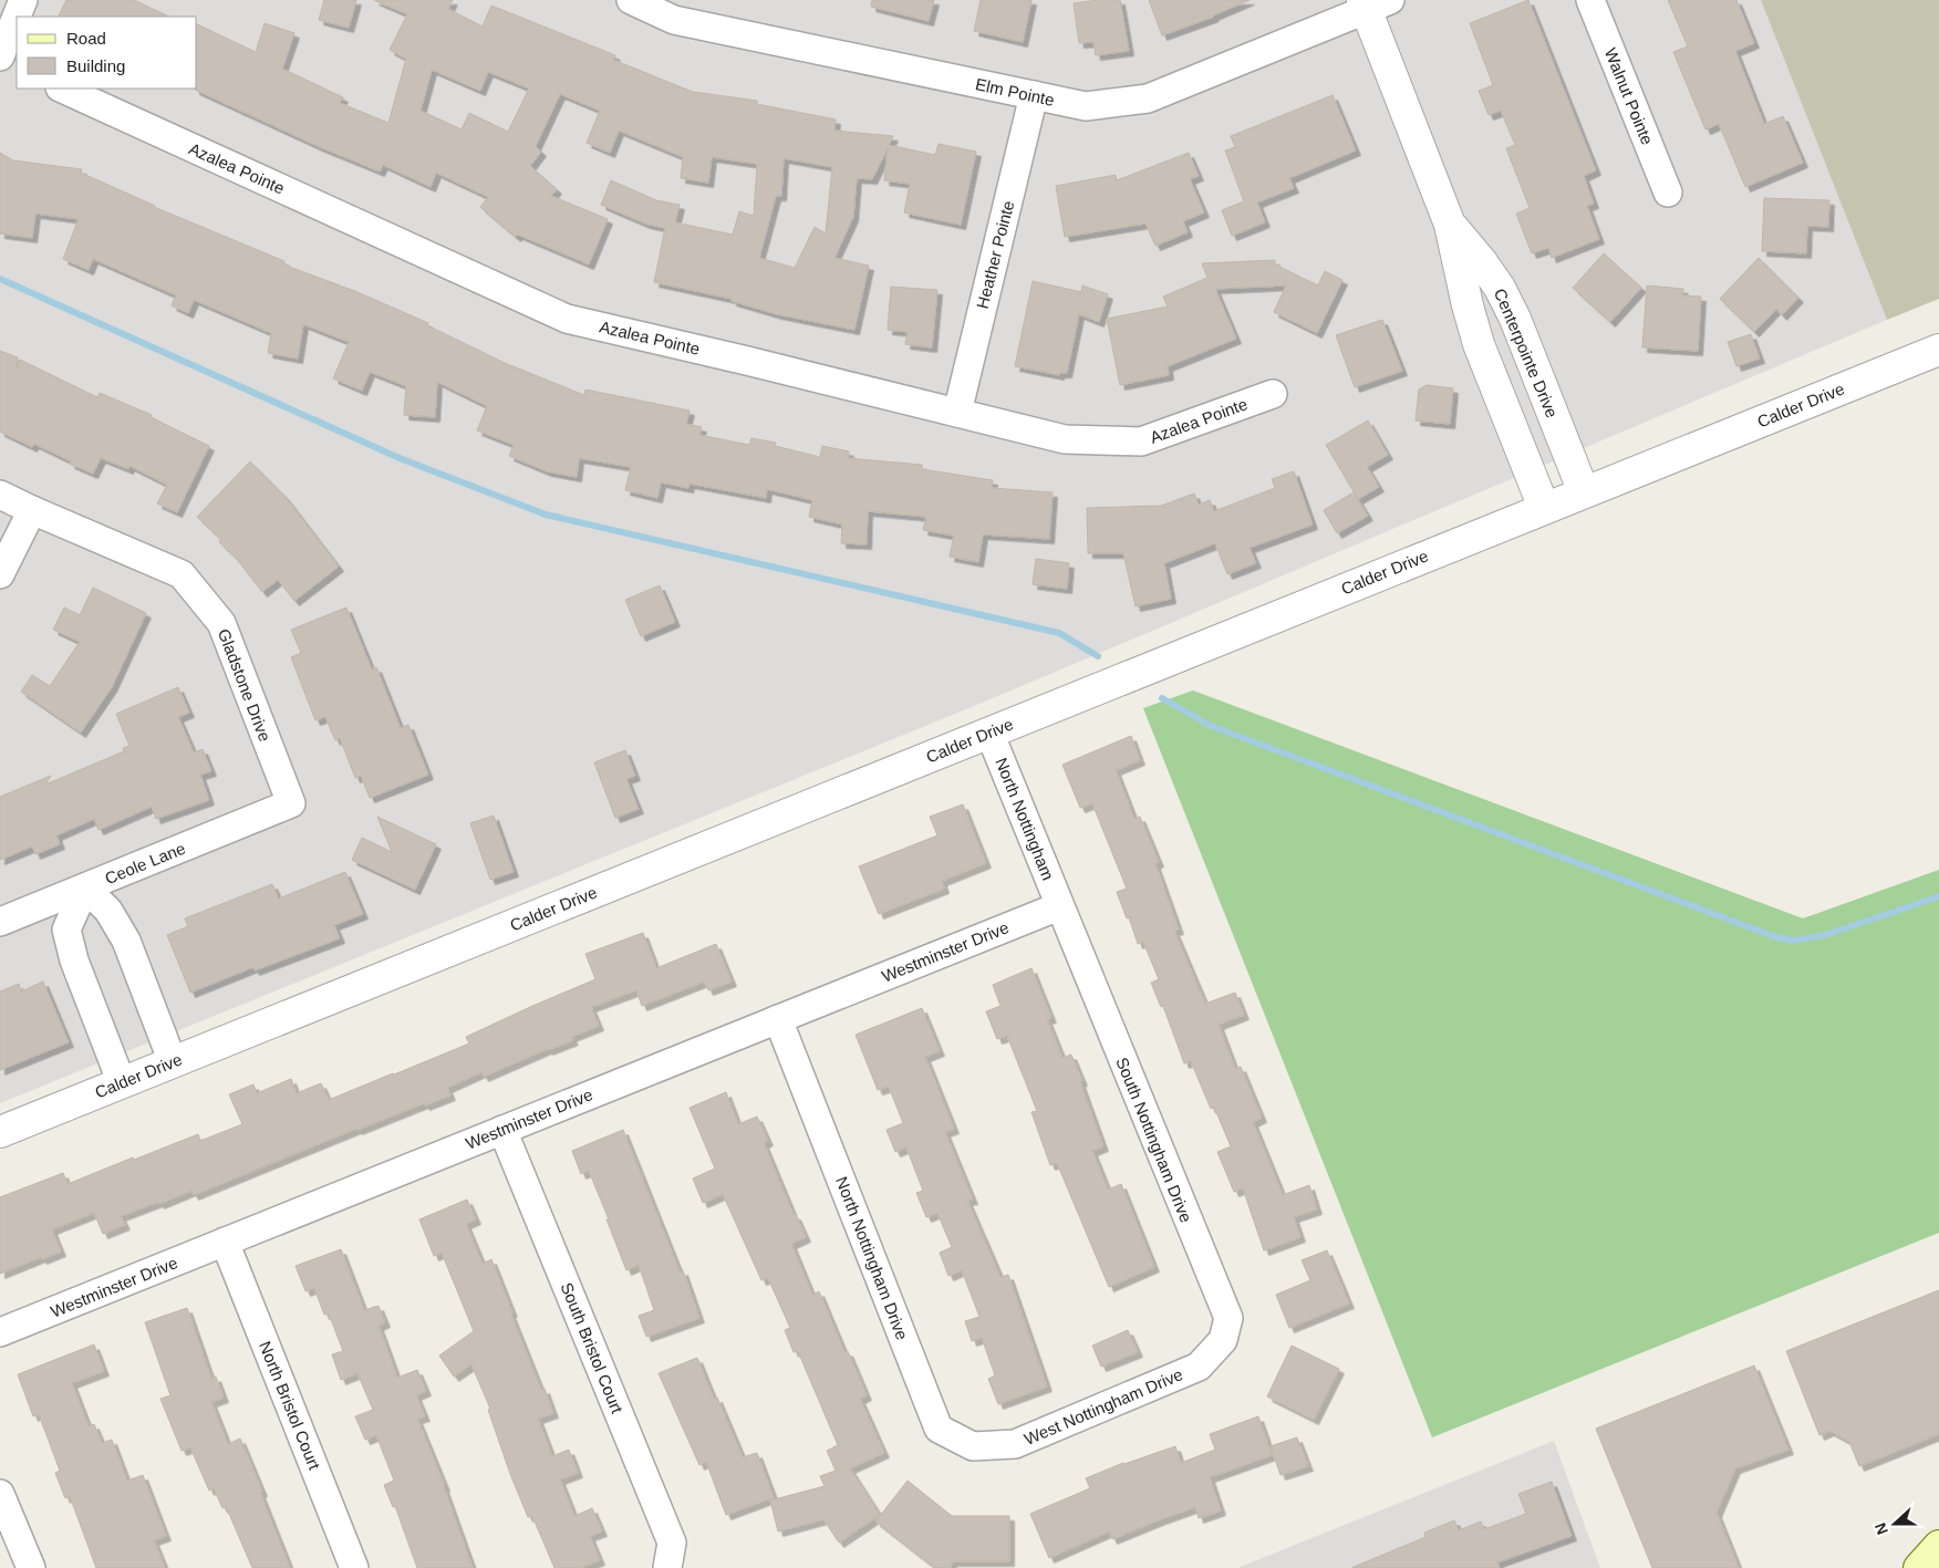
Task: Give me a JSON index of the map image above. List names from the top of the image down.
{
  "streets": {
    "street": [
      "Elm Pointe",
      "Walnut Pointe",
      "Azalea Pointe",
      "Heather Pointe",
      "Centerpointe Drive",
      "Calder Drive",
      "Gladstone Drive",
      "North Nottingham",
      "Ceole Lane",
      "Westminster Drive",
      "South Nottingham Drive",
      "North Nottingham Drive",
      "South Bristol Court",
      "North Bristol Court",
      "West Nottingham Drive"
    ]
  },
  "crossings": [
    ["Elm Pointe", "Heather Pointe"],
    ["Elm Pointe", "Centerpointe Drive"],
    ["Azalea Pointe", "Heather Pointe"],
    ["Centerpointe Drive", "Calder Drive"],
    ["Calder Drive", "North Nottingham"],
    ["Gladstone Drive", "Ceole Lane"],
    ["North Nottingham", "Westminster Drive"],
    ["North Nottingham", "South Nottingham Drive"],
    ["Westminster Drive", "South Nottingham Drive"],
    ["Westminster Drive", "North Nottingham Drive"],
    ["Westminster Drive", "South Bristol Court"],
    ["Westminster Drive", "North Bristol Court"],
    ["South Nottingham Drive", "West Nottingham Drive"],
    ["North Nottingham Drive", "West Nottingham Drive"]
  ],
  "legend": ["Road", "Building"],
  "north": "left"
}
